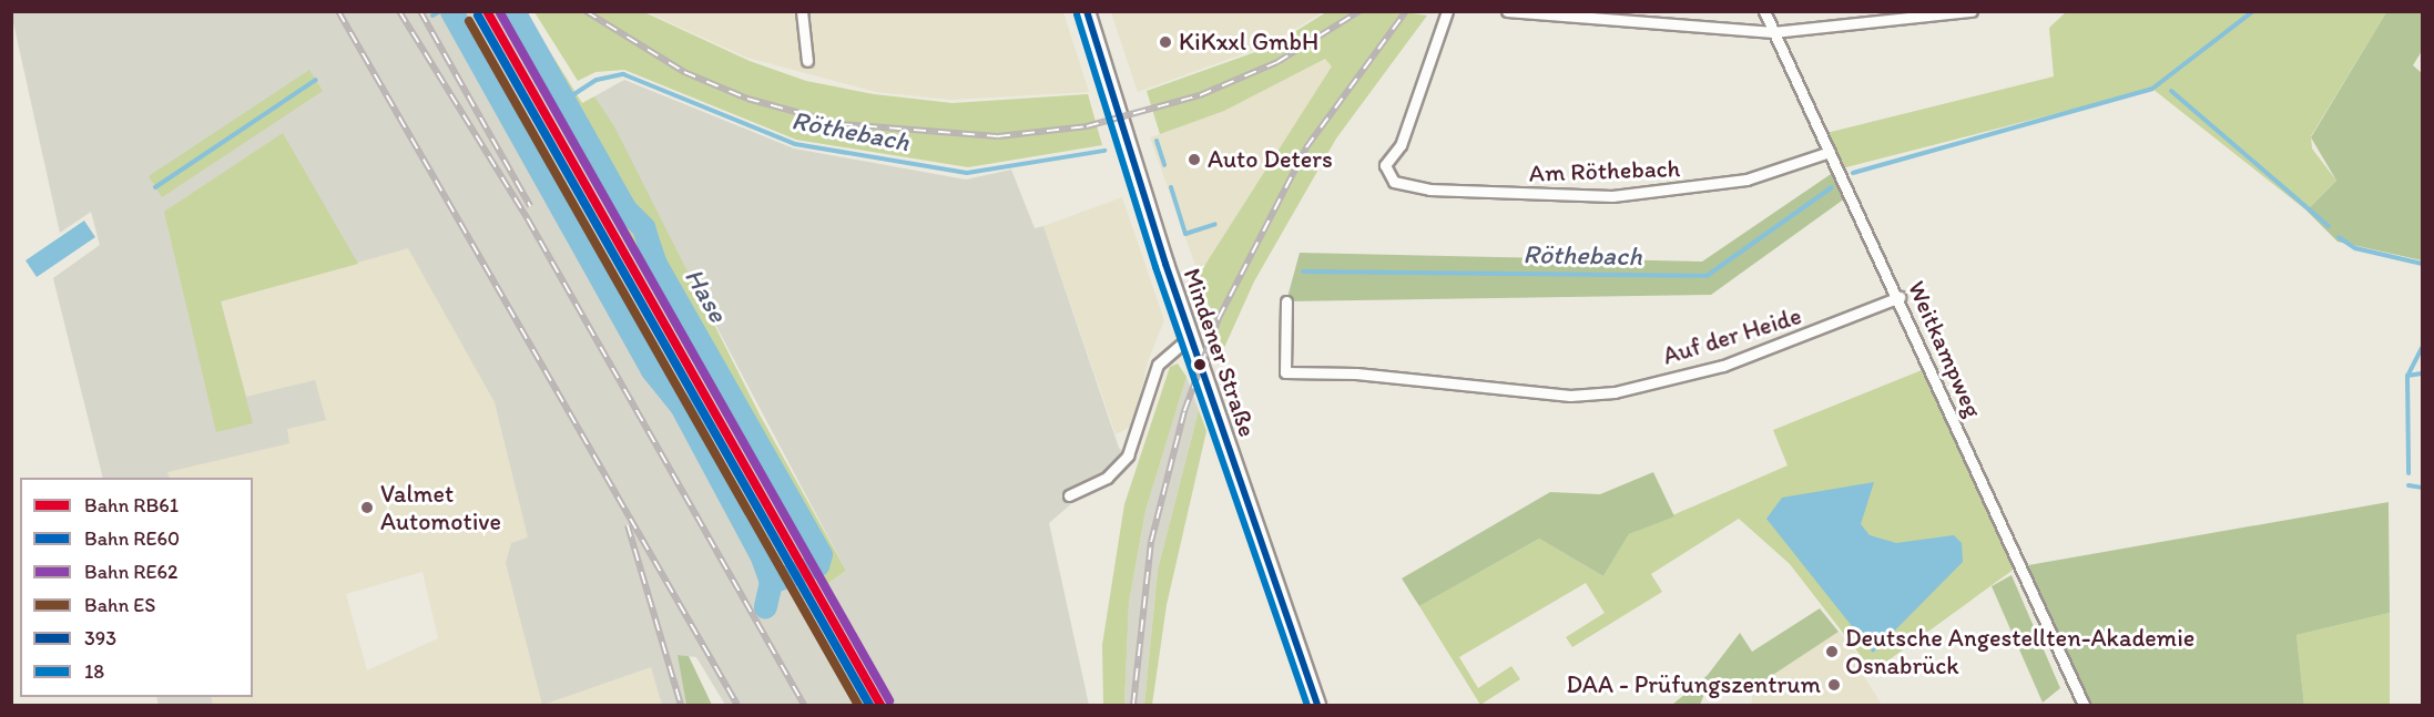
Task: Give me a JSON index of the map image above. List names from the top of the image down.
{
  "streets": {
    "main road": ["Mindener Straße"],
    "street": ["Am Röthebach", "Auf der Heide", "Weitkampweg"]
  },
  "crossings": [
    ["Am Röthebach", "Weitkampweg"],
    ["Auf der Heide", "Weitkampweg"]
  ],
  "water": ["Röthebach", "Hase"],
  "places": [
    "KiKxxl GmbH",
    "Auto Deters",
    "Valmet Automotive",
    "Deutsche Angestellten-Akademie Osnabrück",
    "DAA - Prüfungszentrum"
  ],
  "lines": [
    "rail line RB61",
    "rail line RE62",
    "transit line 393",
    "transit line 18",
    "rail line RE60",
    "rail line ES"
  ],
  "legend": [
    "Bahn RB61",
    "Bahn RE60",
    "Bahn RE62",
    "Bahn ES",
    "393",
    "18"
  ]
}
